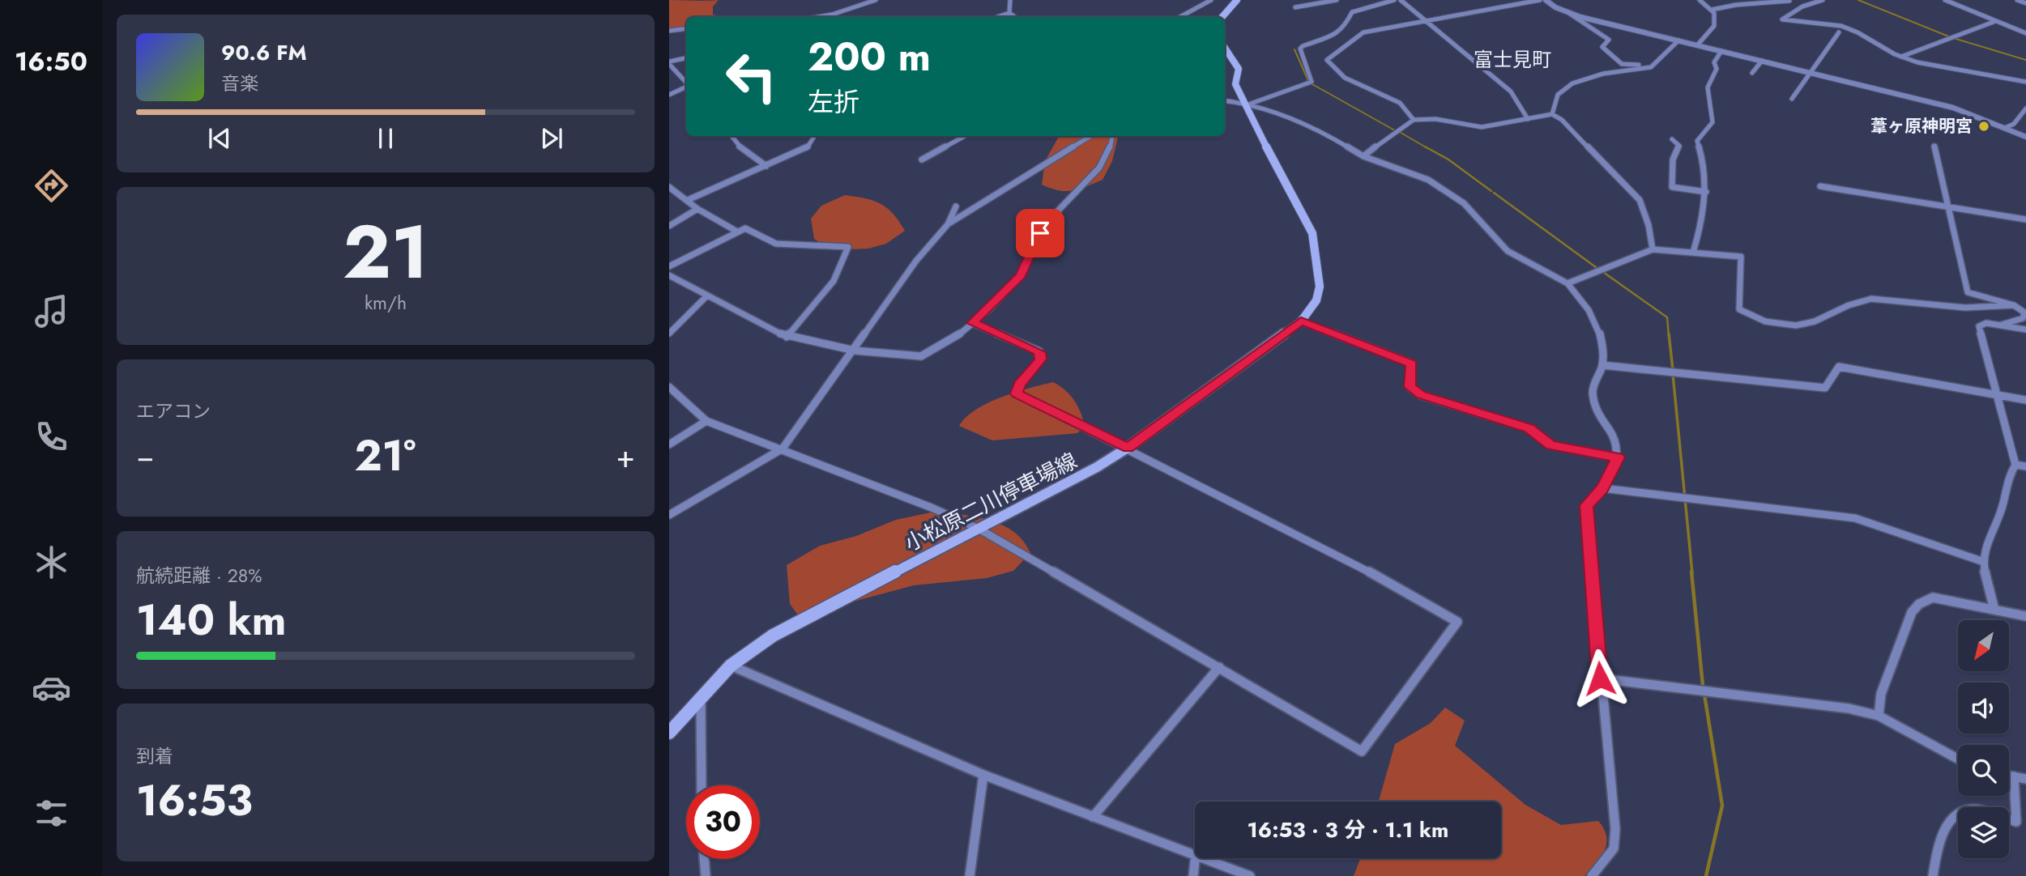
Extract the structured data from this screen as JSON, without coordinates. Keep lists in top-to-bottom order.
{
  "streets": {
    "main road": ["小松原二川停車場線"]
  },
  "districts": ["富士見町"],
  "places": ["葦ヶ原神明宮"],
  "north": "bottom left",
  "page": {
    "tabs": "16:50",
    "turn": ["200 m", "左折"],
    "song": ["90.6 FM", "音楽"],
    "tile": [
      ["21", "km/h"],
      "エアコン",
      ["航続距離 · 28%", "140 km"],
      ["到着", "16:53"]
    ],
    "heat": ["−", "21°", "+"],
    "limit": "30",
    "trip": "16:53 · 3 分 · 1.1 km"
  }
}
